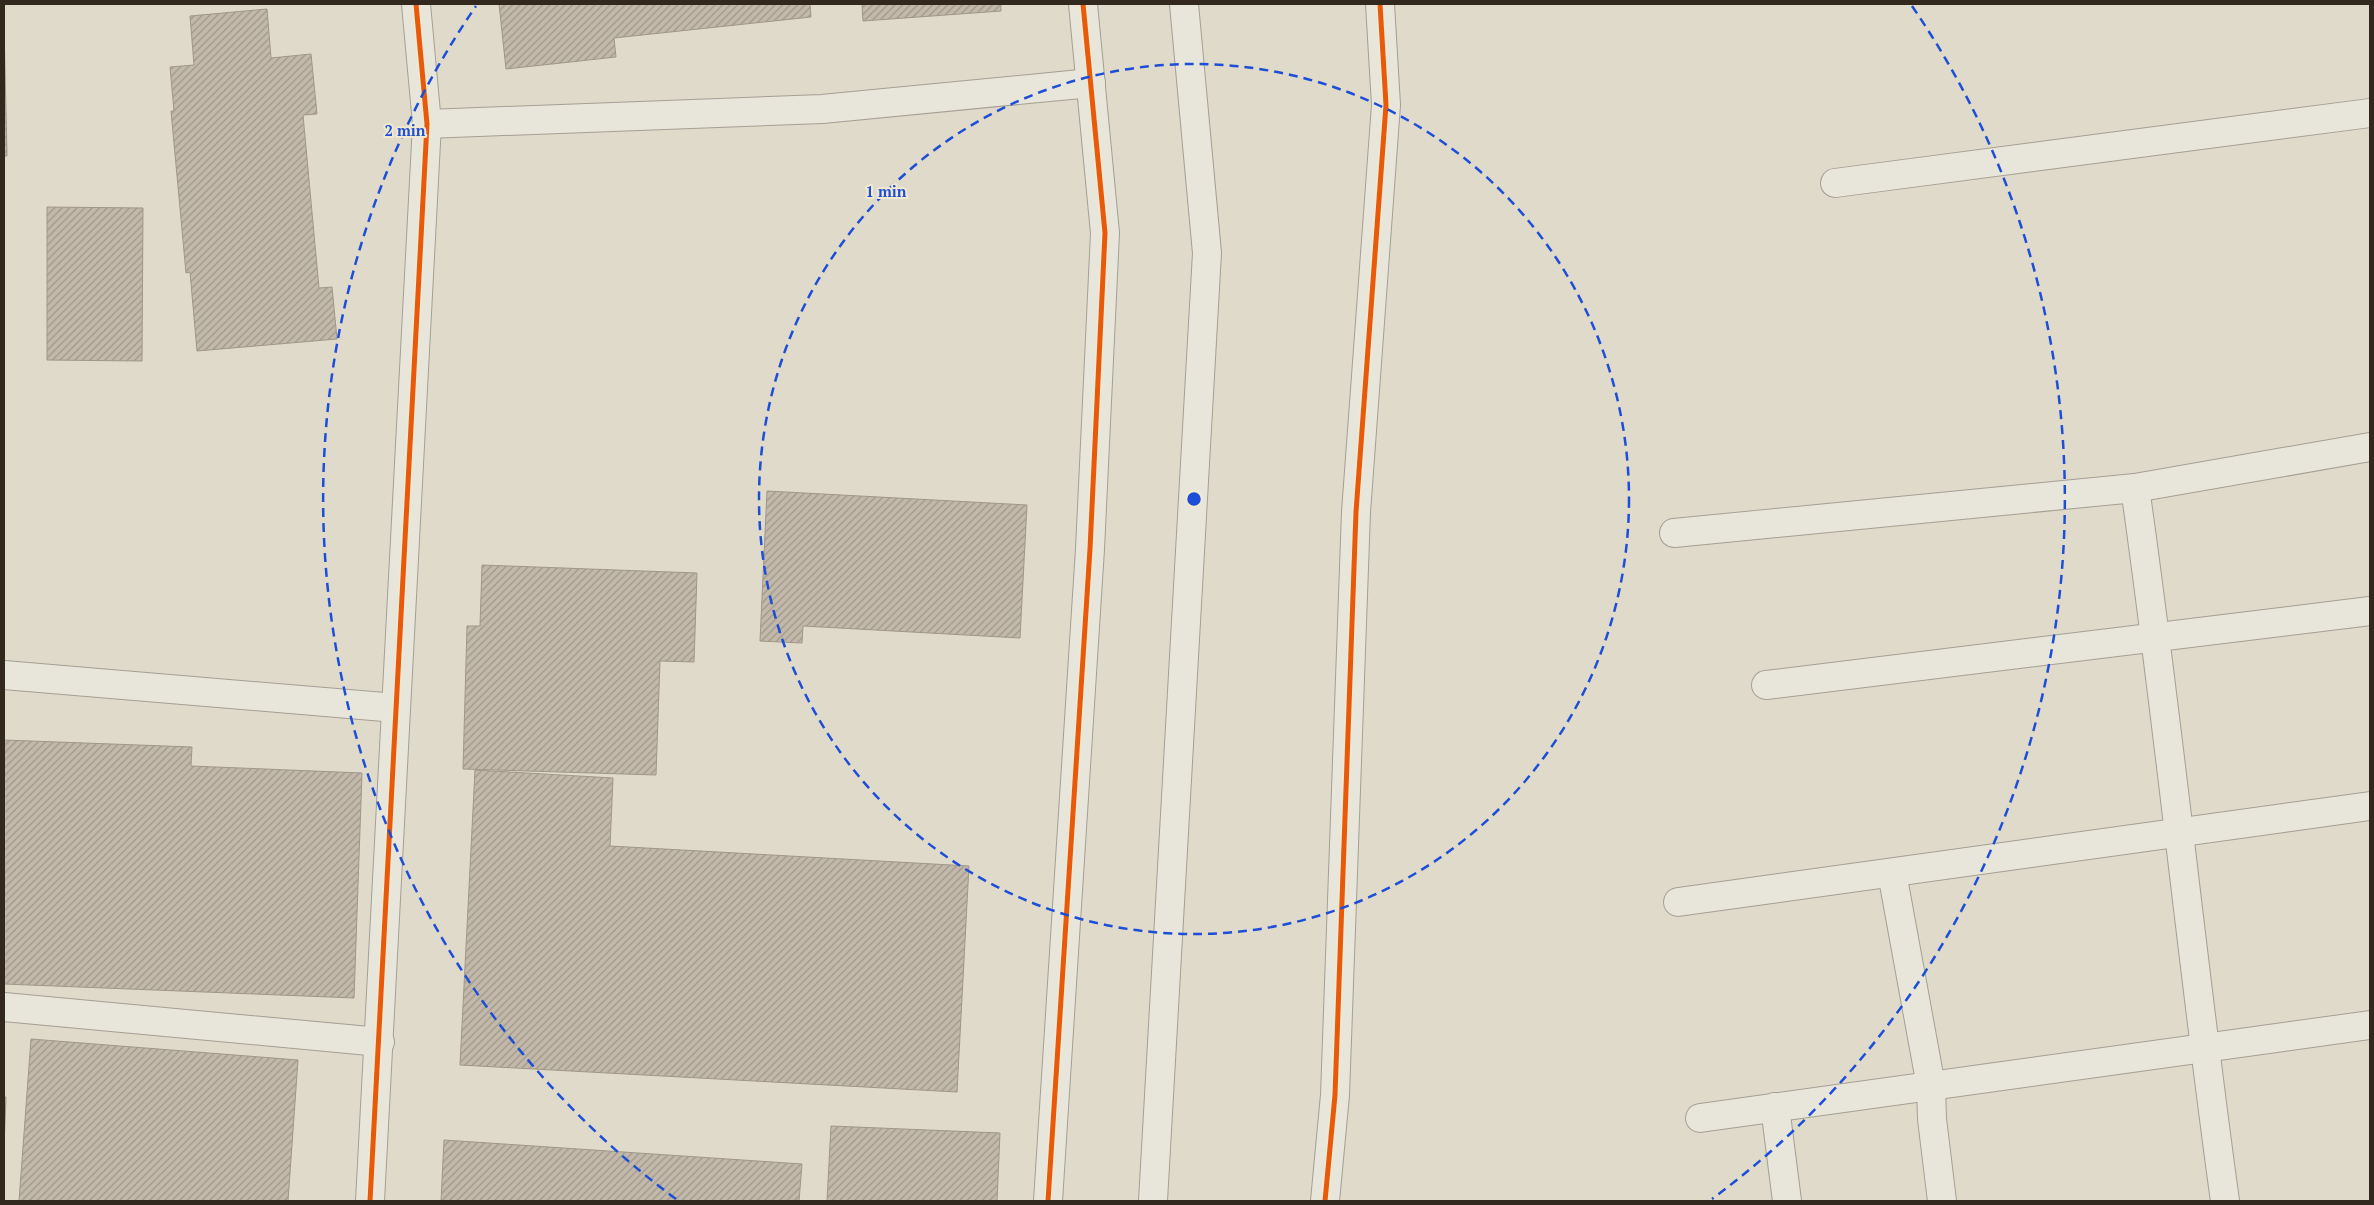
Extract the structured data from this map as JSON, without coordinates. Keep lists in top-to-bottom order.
{
  "rings": ["2 min", "1 min"]
}
